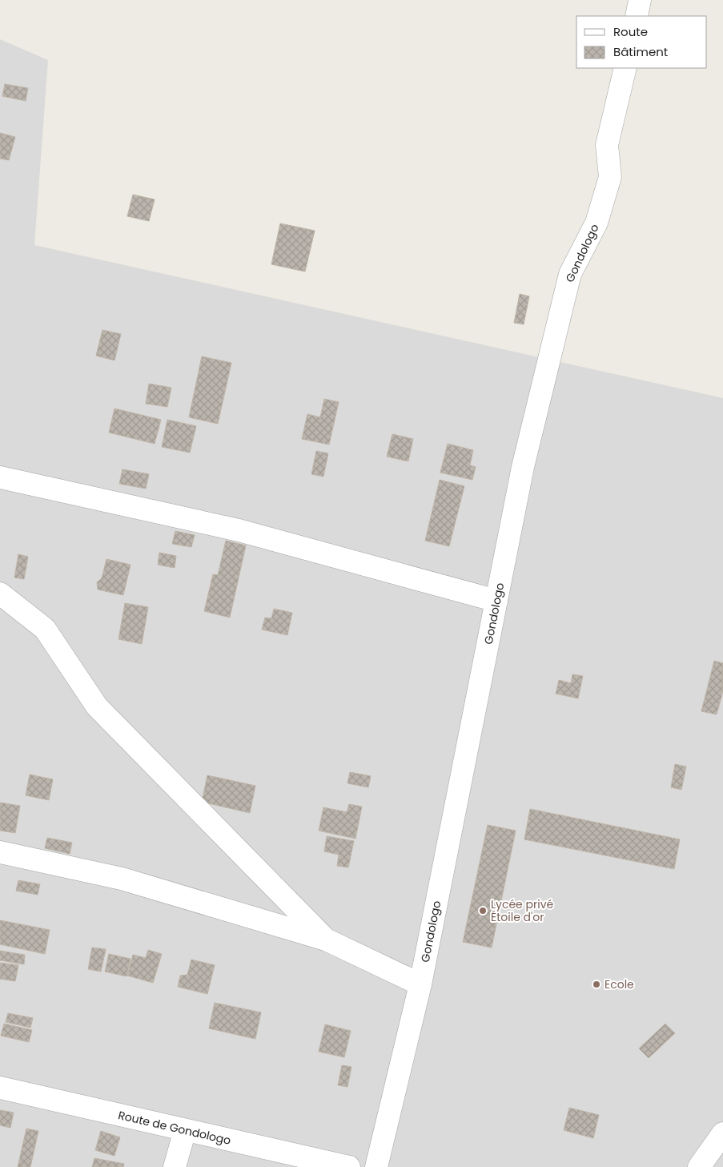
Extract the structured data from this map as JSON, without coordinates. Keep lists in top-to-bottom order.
{
  "streets": {
    "street": ["Gondologo", "Route de Gondologo"]
  },
  "places": ["Lycée privé Étoile d'or", "Ecole"],
  "legend": ["Route", "Bâtiment"]
}
